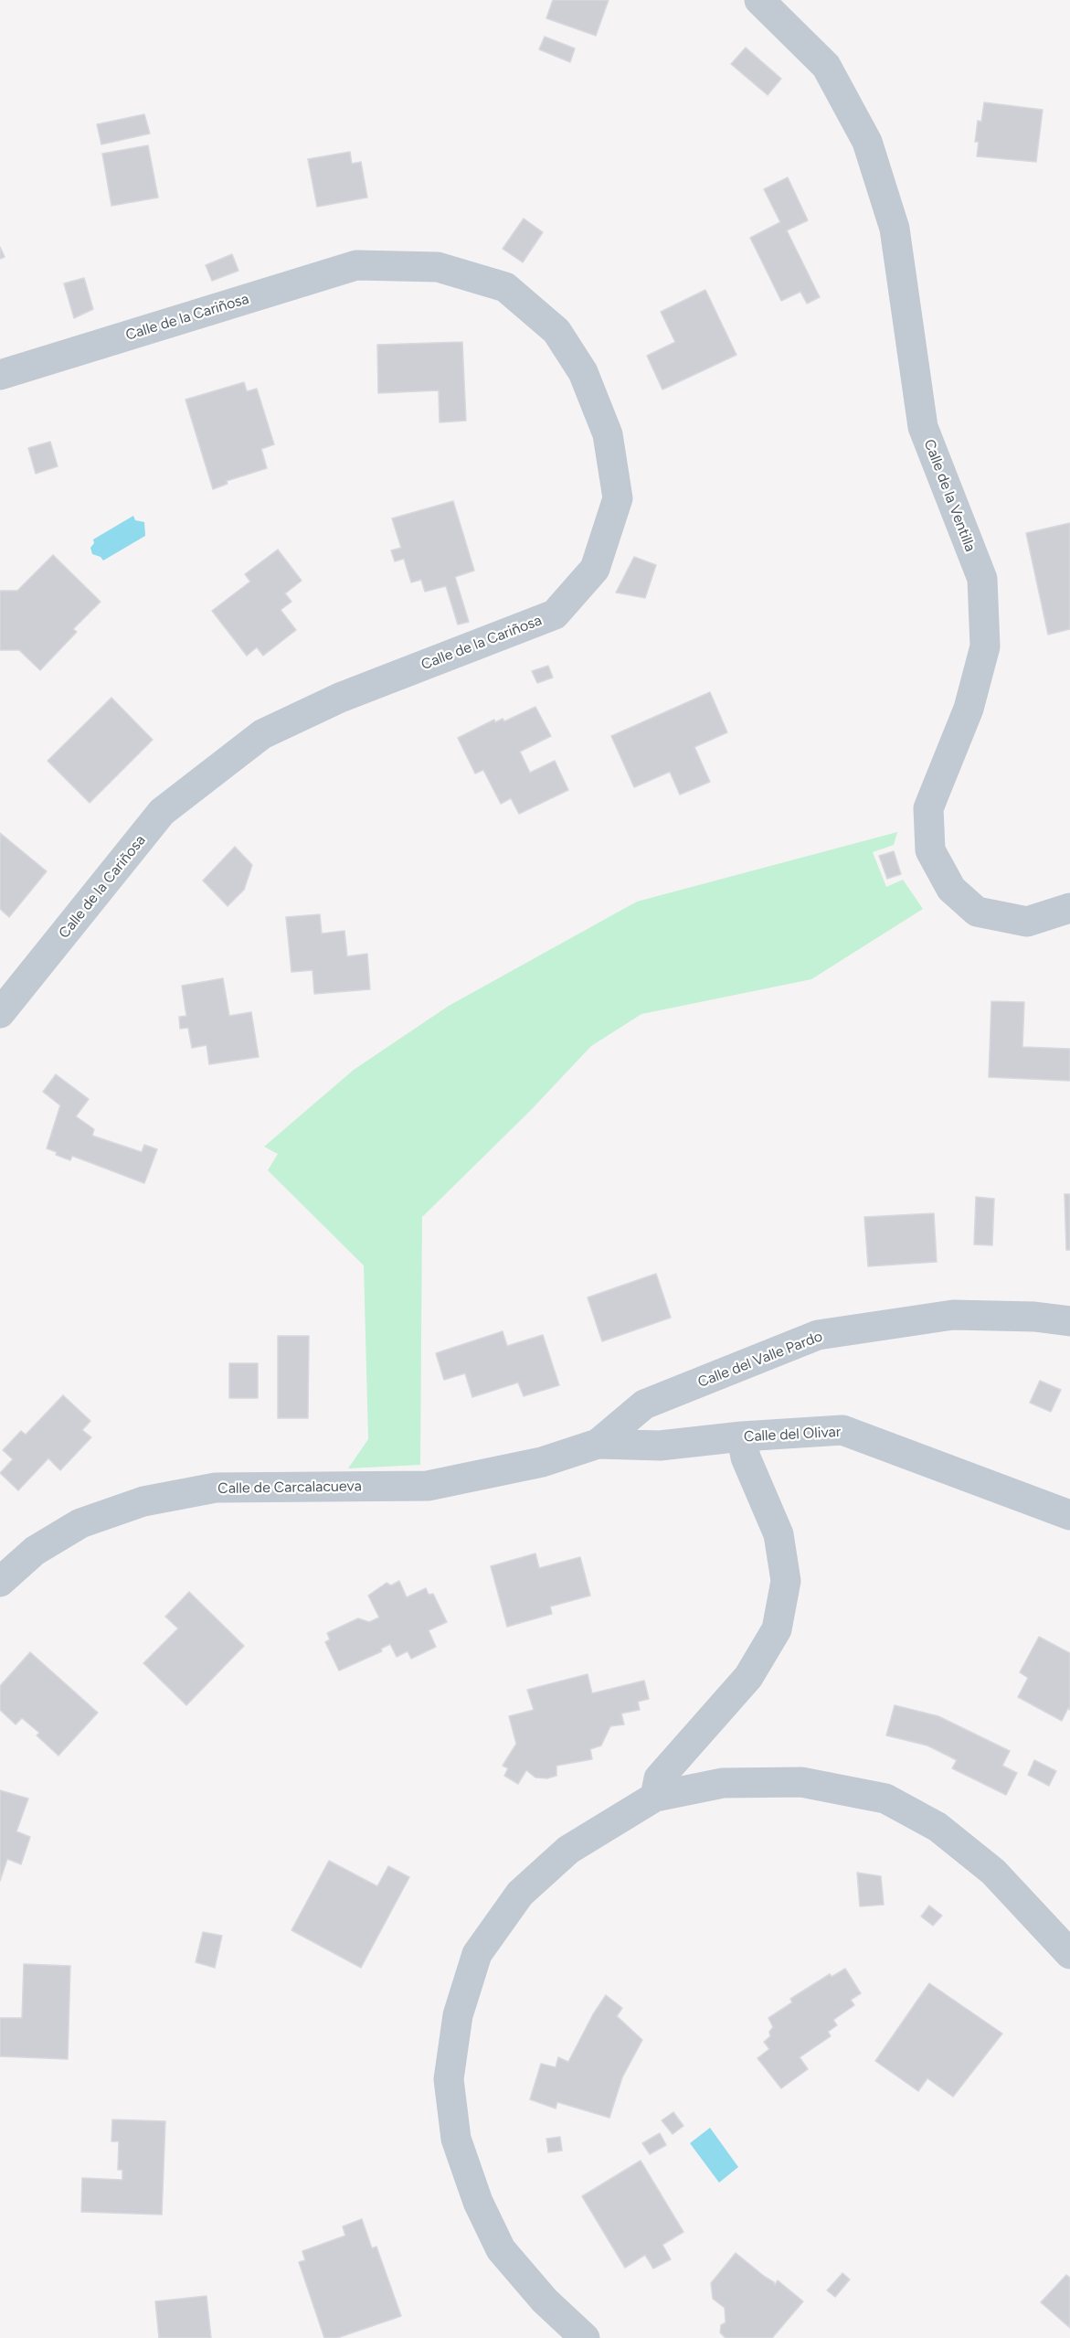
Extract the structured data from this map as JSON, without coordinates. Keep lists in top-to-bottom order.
{
  "streets": {
    "street": [
      "Calle de la Cariñosa",
      "Calle de la Ventilla",
      "Calle del Valle Pardo",
      "Calle del Olivar",
      "Calle de Carcalacueva"
    ]
  },
  "crossings": [
    ["Calle del Valle Pardo", "Calle del Olivar"],
    ["Calle del Valle Pardo", "Calle de Carcalacueva"],
    ["Calle del Olivar", "Calle de Carcalacueva"]
  ]
}
